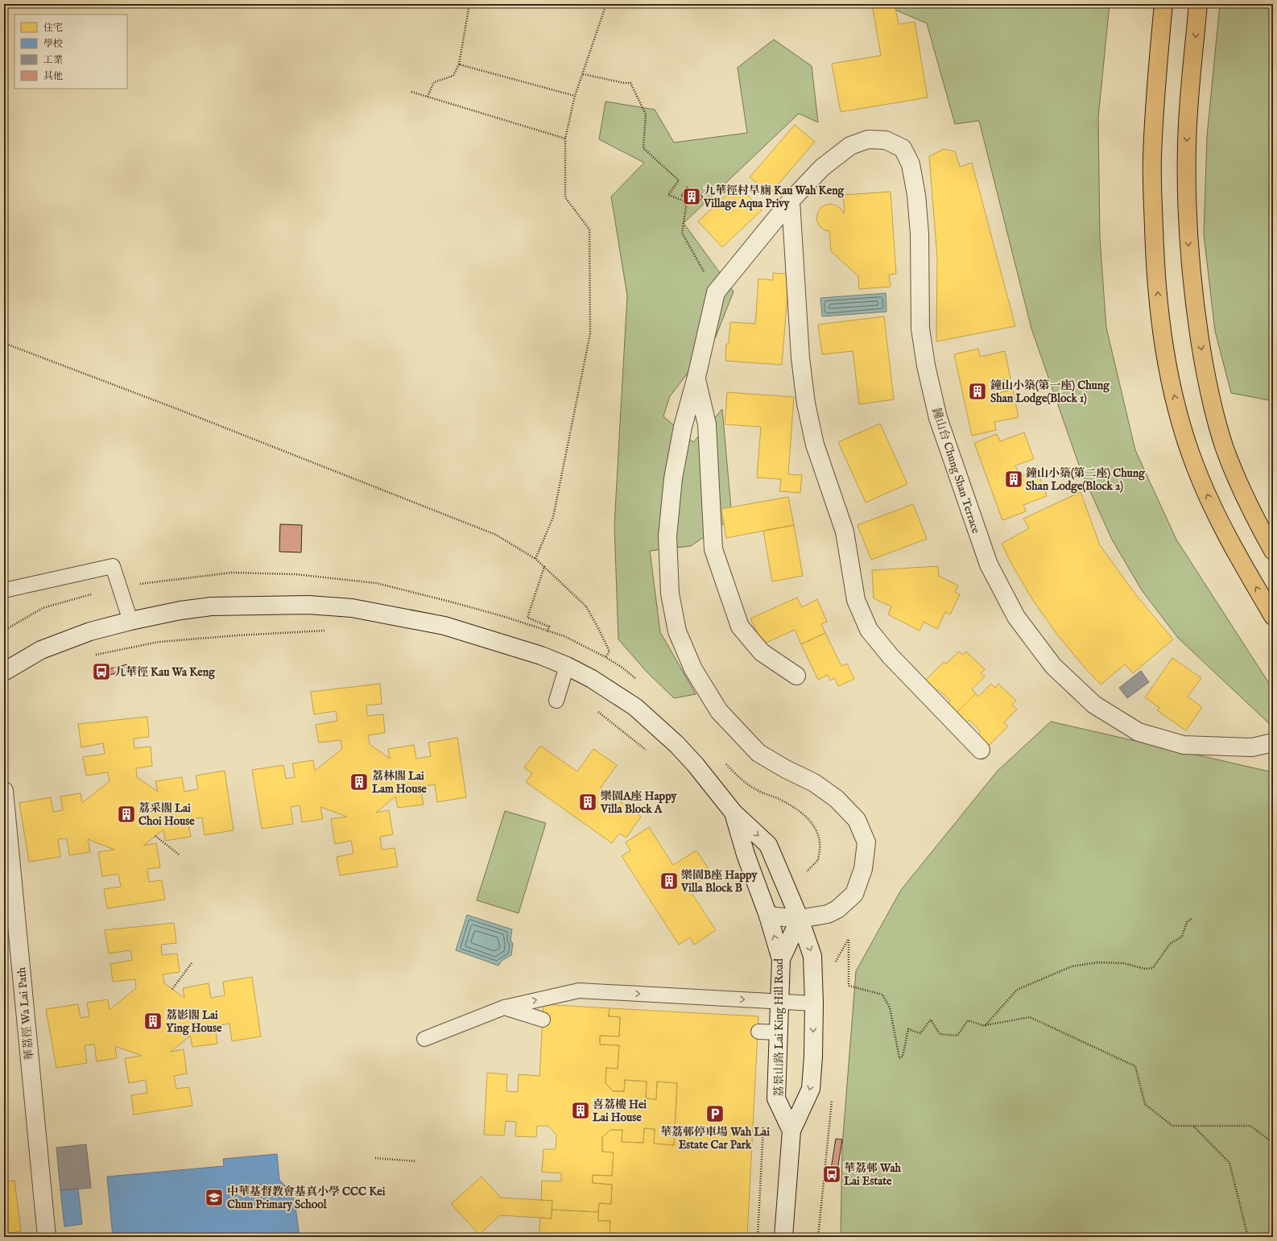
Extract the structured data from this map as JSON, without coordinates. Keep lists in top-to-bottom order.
{
  "streets": {
    "street": ["鐘山台 Chung Shan Terrace", "華荔徑 Wa Lai Path", "荔景山路 Lai King Hill Road"]
  },
  "crossings": [
    ["鐘山台 Chung Shan Terrace", "荔景山路 Lai King Hill Road"]
  ],
  "places": {
    "building": [
      "九華徑村旱廁 Kau Wah Keng Village Aqua Privy",
      "鐘山小築(第一座) Chung Shan Lodge(Block 1)",
      "鐘山小築(第二座) Chung Shan Lodge(Block 2)",
      "荔林閣 Lai Lam House",
      "樂園A座 Happy Villa Block A",
      "荔采閣 Lai Choi House",
      "樂園B座 Happy Villa Block B",
      "荔影閣 Lai Ying House",
      "喜荔樓 Hei Lai House"
    ],
    "bus stop": ["九華徑 Kau Wa Keng", "華荔邨 Wah Lai Estate"],
    "parking": ["華荔邨停車場 Wah Lai Estate Car Park"],
    "school or university": ["中華基督教會基真小學 CCC Kei Chun Primary School"]
  },
  "legend": [
    "住宅",
    "學校",
    "工業",
    "其他"
  ]
}
